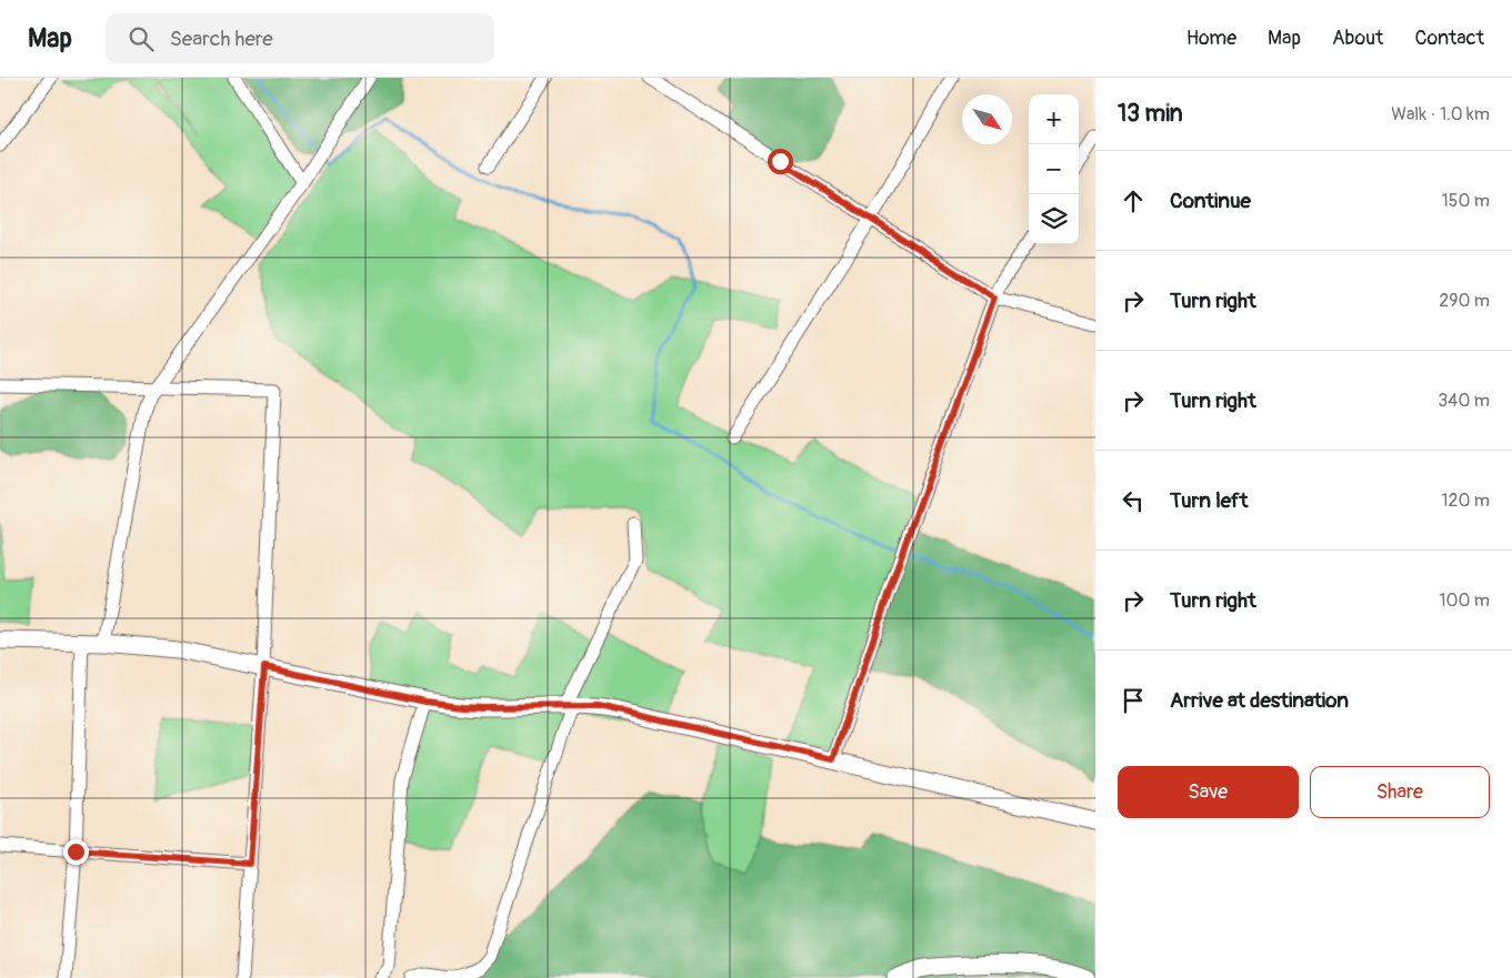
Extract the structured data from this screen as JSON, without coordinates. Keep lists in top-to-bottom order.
{
  "north": "bottom right",
  "page": {
    "header": "Map",
    "search": "Search here",
    "nav": [
      "Home",
      "Map",
      "About",
      "Contact"
    ],
    "heading": ["13 min", "Walk · 1.0 km"],
    "map_buttons": ["+", "−"],
    "list": [
      ["Continue", "150 m"],
      ["Turn right", "290 m"],
      ["Turn right", "340 m"],
      ["Turn left", "120 m"],
      ["Turn right", "100 m"],
      "Arrive at destination"
    ],
    "buttons": ["Save", "Share"]
  }
}
